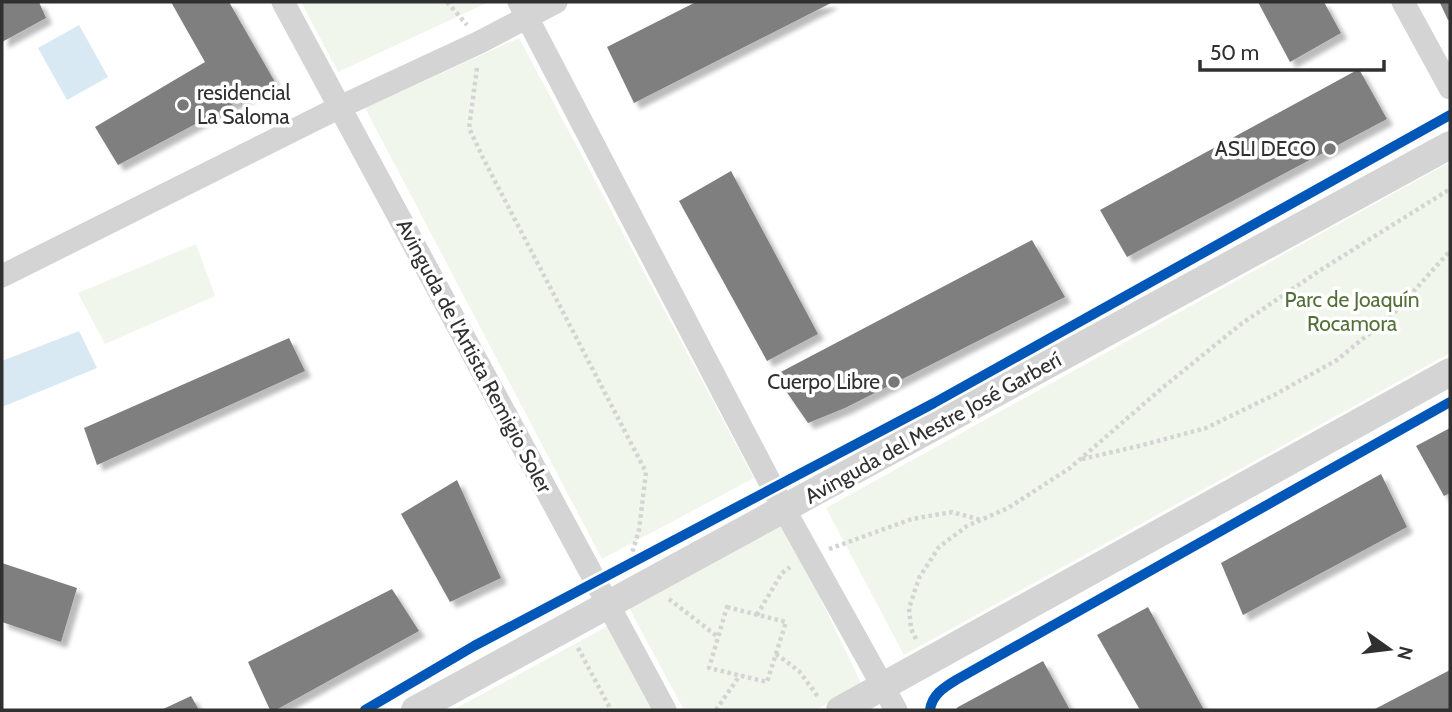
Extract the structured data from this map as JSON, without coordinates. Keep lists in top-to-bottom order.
{
  "streets": {
    "street": ["Avinguda de l'Artista Remigio Soler", "Avinguda del Mestre José Garberí"]
  },
  "crossings": [
    ["Avinguda de l'Artista Remigio Soler", "Avinguda del Mestre José Garberí"]
  ],
  "parks": ["Parc de Joaquín Rocamora"],
  "places": ["residencial La Saloma", "ASLI DECO", "Cuerpo Libre"],
  "scale_bar": "50 m",
  "north": "right"
}
